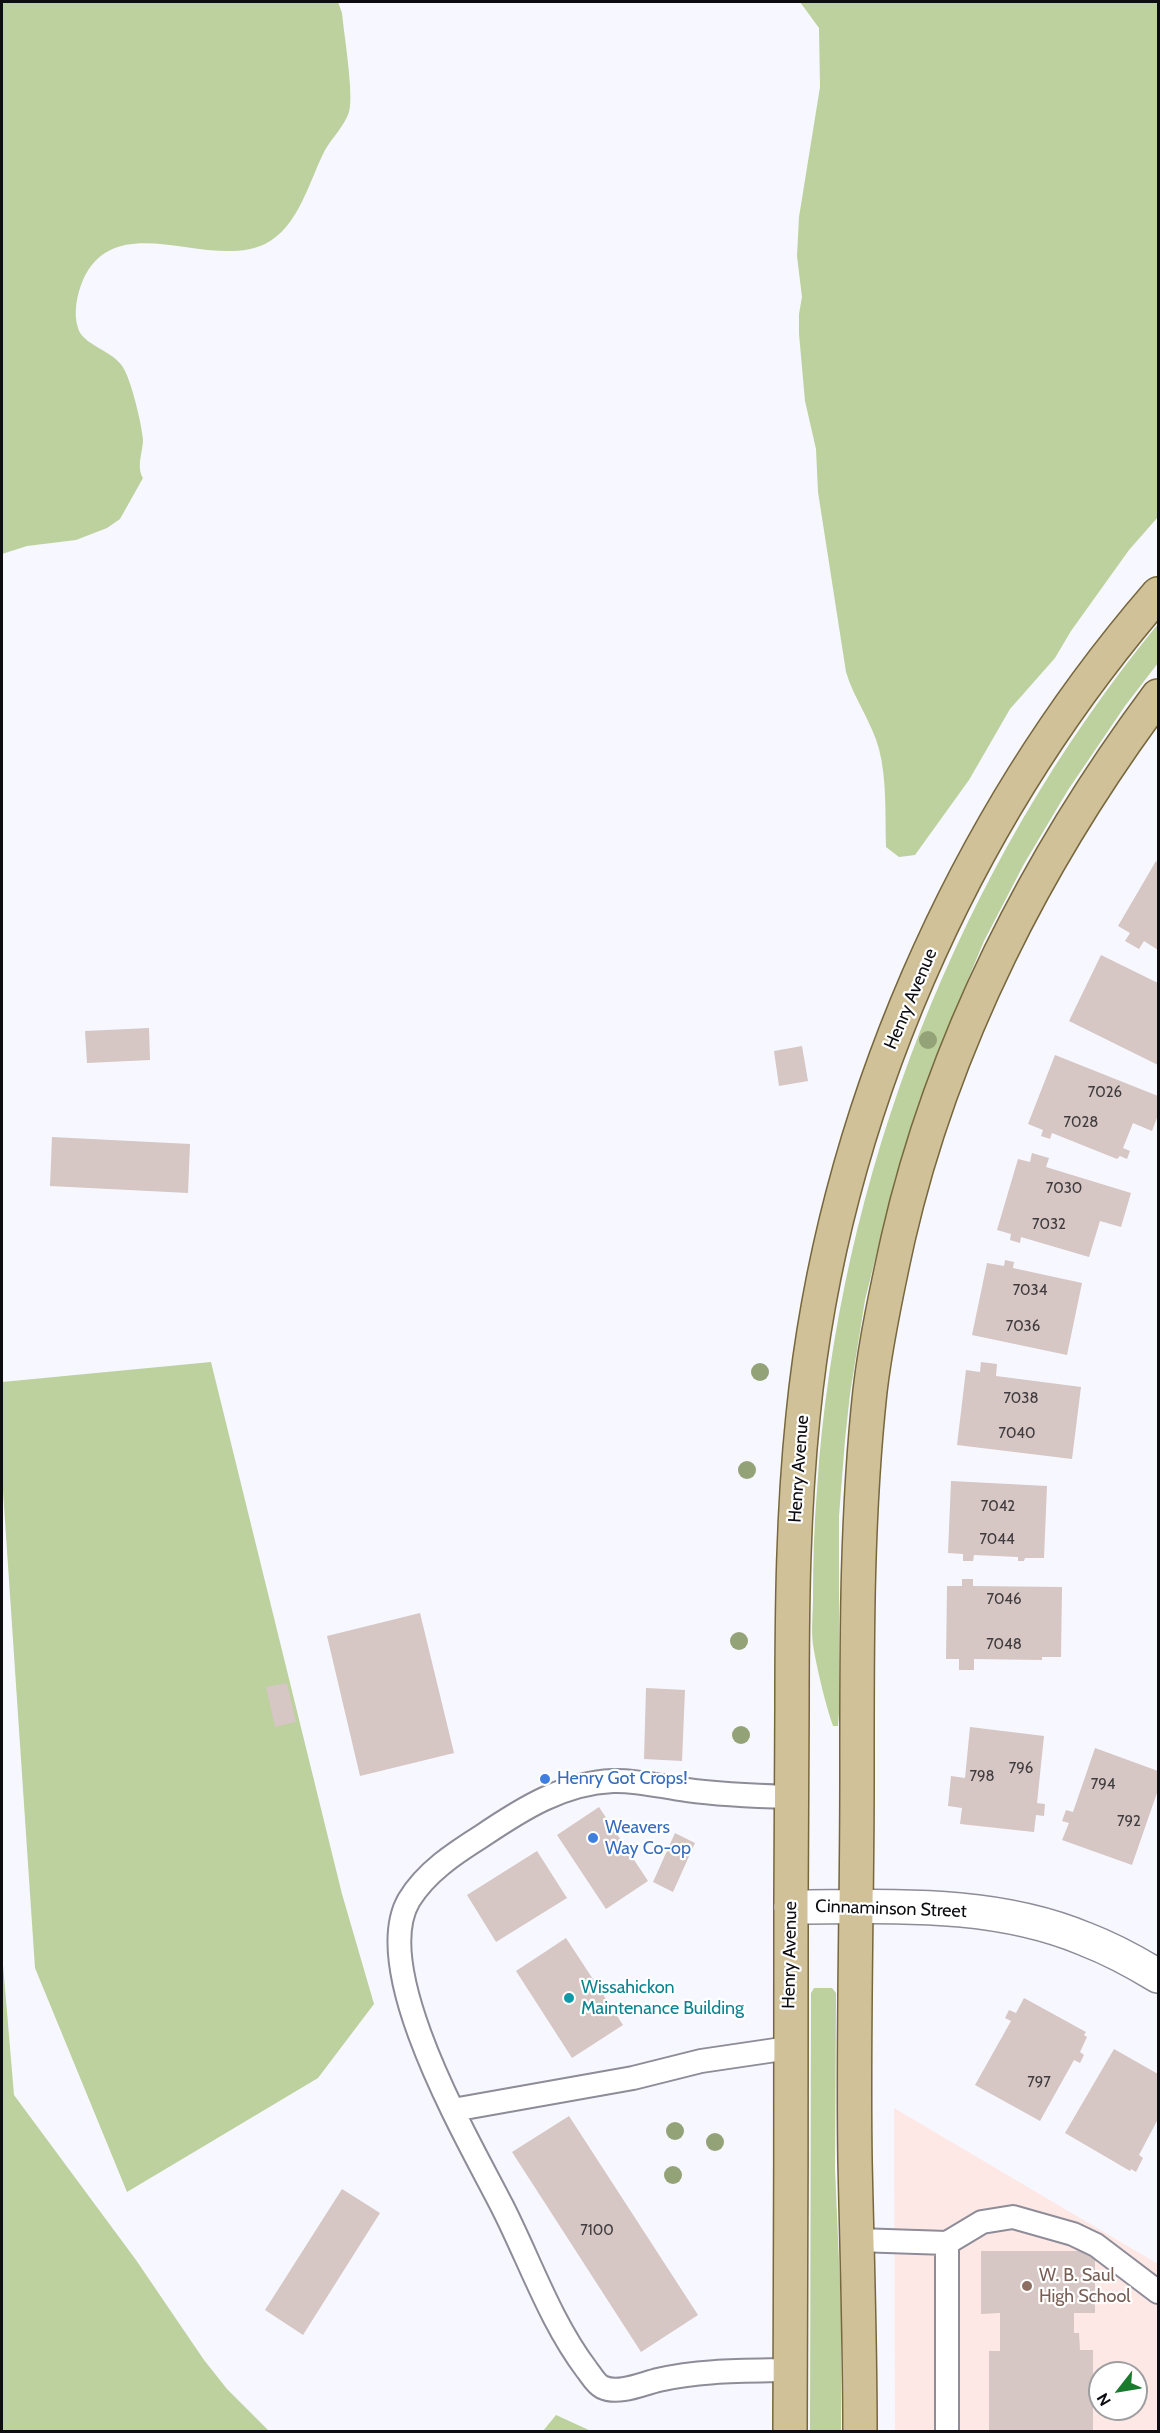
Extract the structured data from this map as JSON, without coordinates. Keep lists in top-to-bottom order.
{
  "streets": {
    "main road": ["Henry Avenue"],
    "street": ["Cinnaminson Street"]
  },
  "crossings": [
    ["Henry Avenue", "Cinnaminson Street"]
  ],
  "places": [
    "Henry Got Crops!",
    "Weavers Way Co-op",
    "Wissahickon Maintenance Building",
    "W. B. Saul High School"
  ],
  "house_numbers": [
    "7026",
    "7028",
    "7030",
    "7032",
    "7034",
    "7036",
    "7038",
    "7040",
    "7042",
    "7044",
    "7046",
    "7048",
    "796",
    "798",
    "794",
    "792",
    "797",
    "7100"
  ],
  "north": "bottom left"
}
